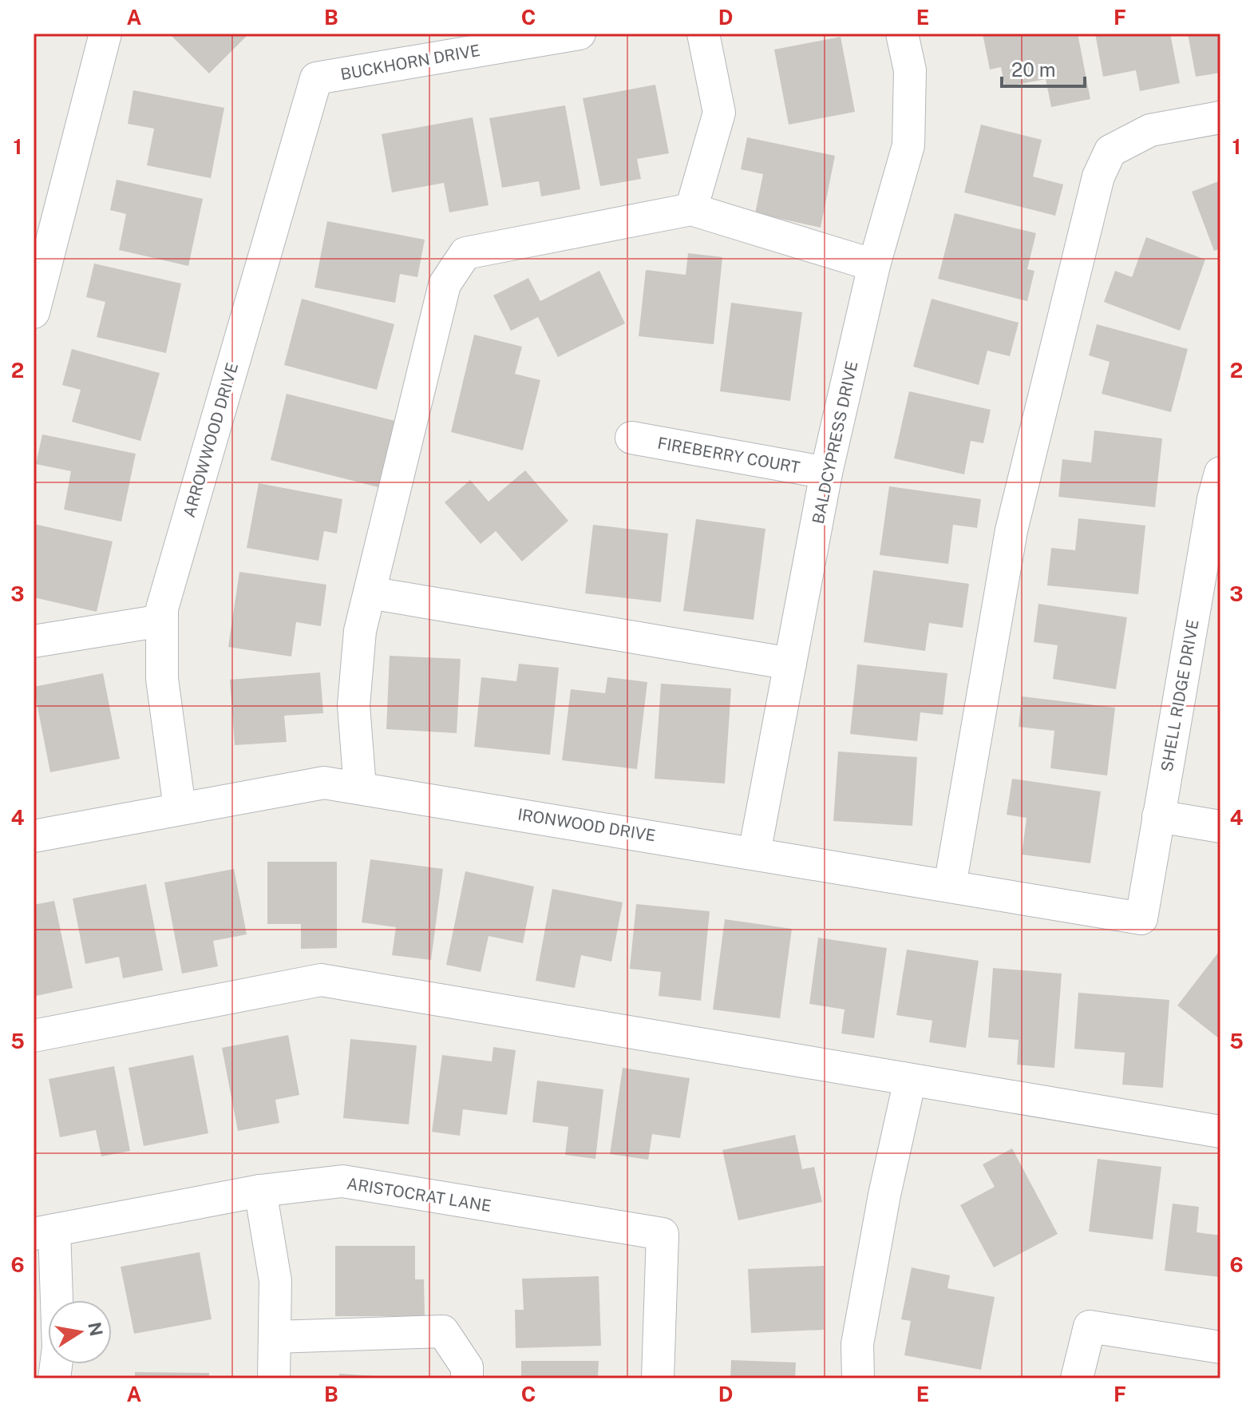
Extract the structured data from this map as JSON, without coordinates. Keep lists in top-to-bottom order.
{
  "streets": {
    "street": [
      "BUCKHORN DRIVE",
      "ARROWWOOD DRIVE",
      "BALDCYPRESS DRIVE",
      "FIREBERRY COURT",
      "SHELL RIDGE DRIVE",
      "IRONWOOD DRIVE",
      "ARISTOCRAT LANE"
    ]
  },
  "crossings": [
    ["BUCKHORN DRIVE", "ARROWWOOD DRIVE"],
    ["ARROWWOOD DRIVE", "IRONWOOD DRIVE"],
    ["BALDCYPRESS DRIVE", "FIREBERRY COURT"],
    ["BALDCYPRESS DRIVE", "IRONWOOD DRIVE"],
    ["SHELL RIDGE DRIVE", "IRONWOOD DRIVE"]
  ],
  "scale_bar": "20 m",
  "north": "right",
  "grid": {
    "columns": [
      "A",
      "B",
      "C",
      "D",
      "E",
      "F"
    ],
    "rows": [
      "1",
      "2",
      "3",
      "4",
      "5",
      "6"
    ]
  }
}
